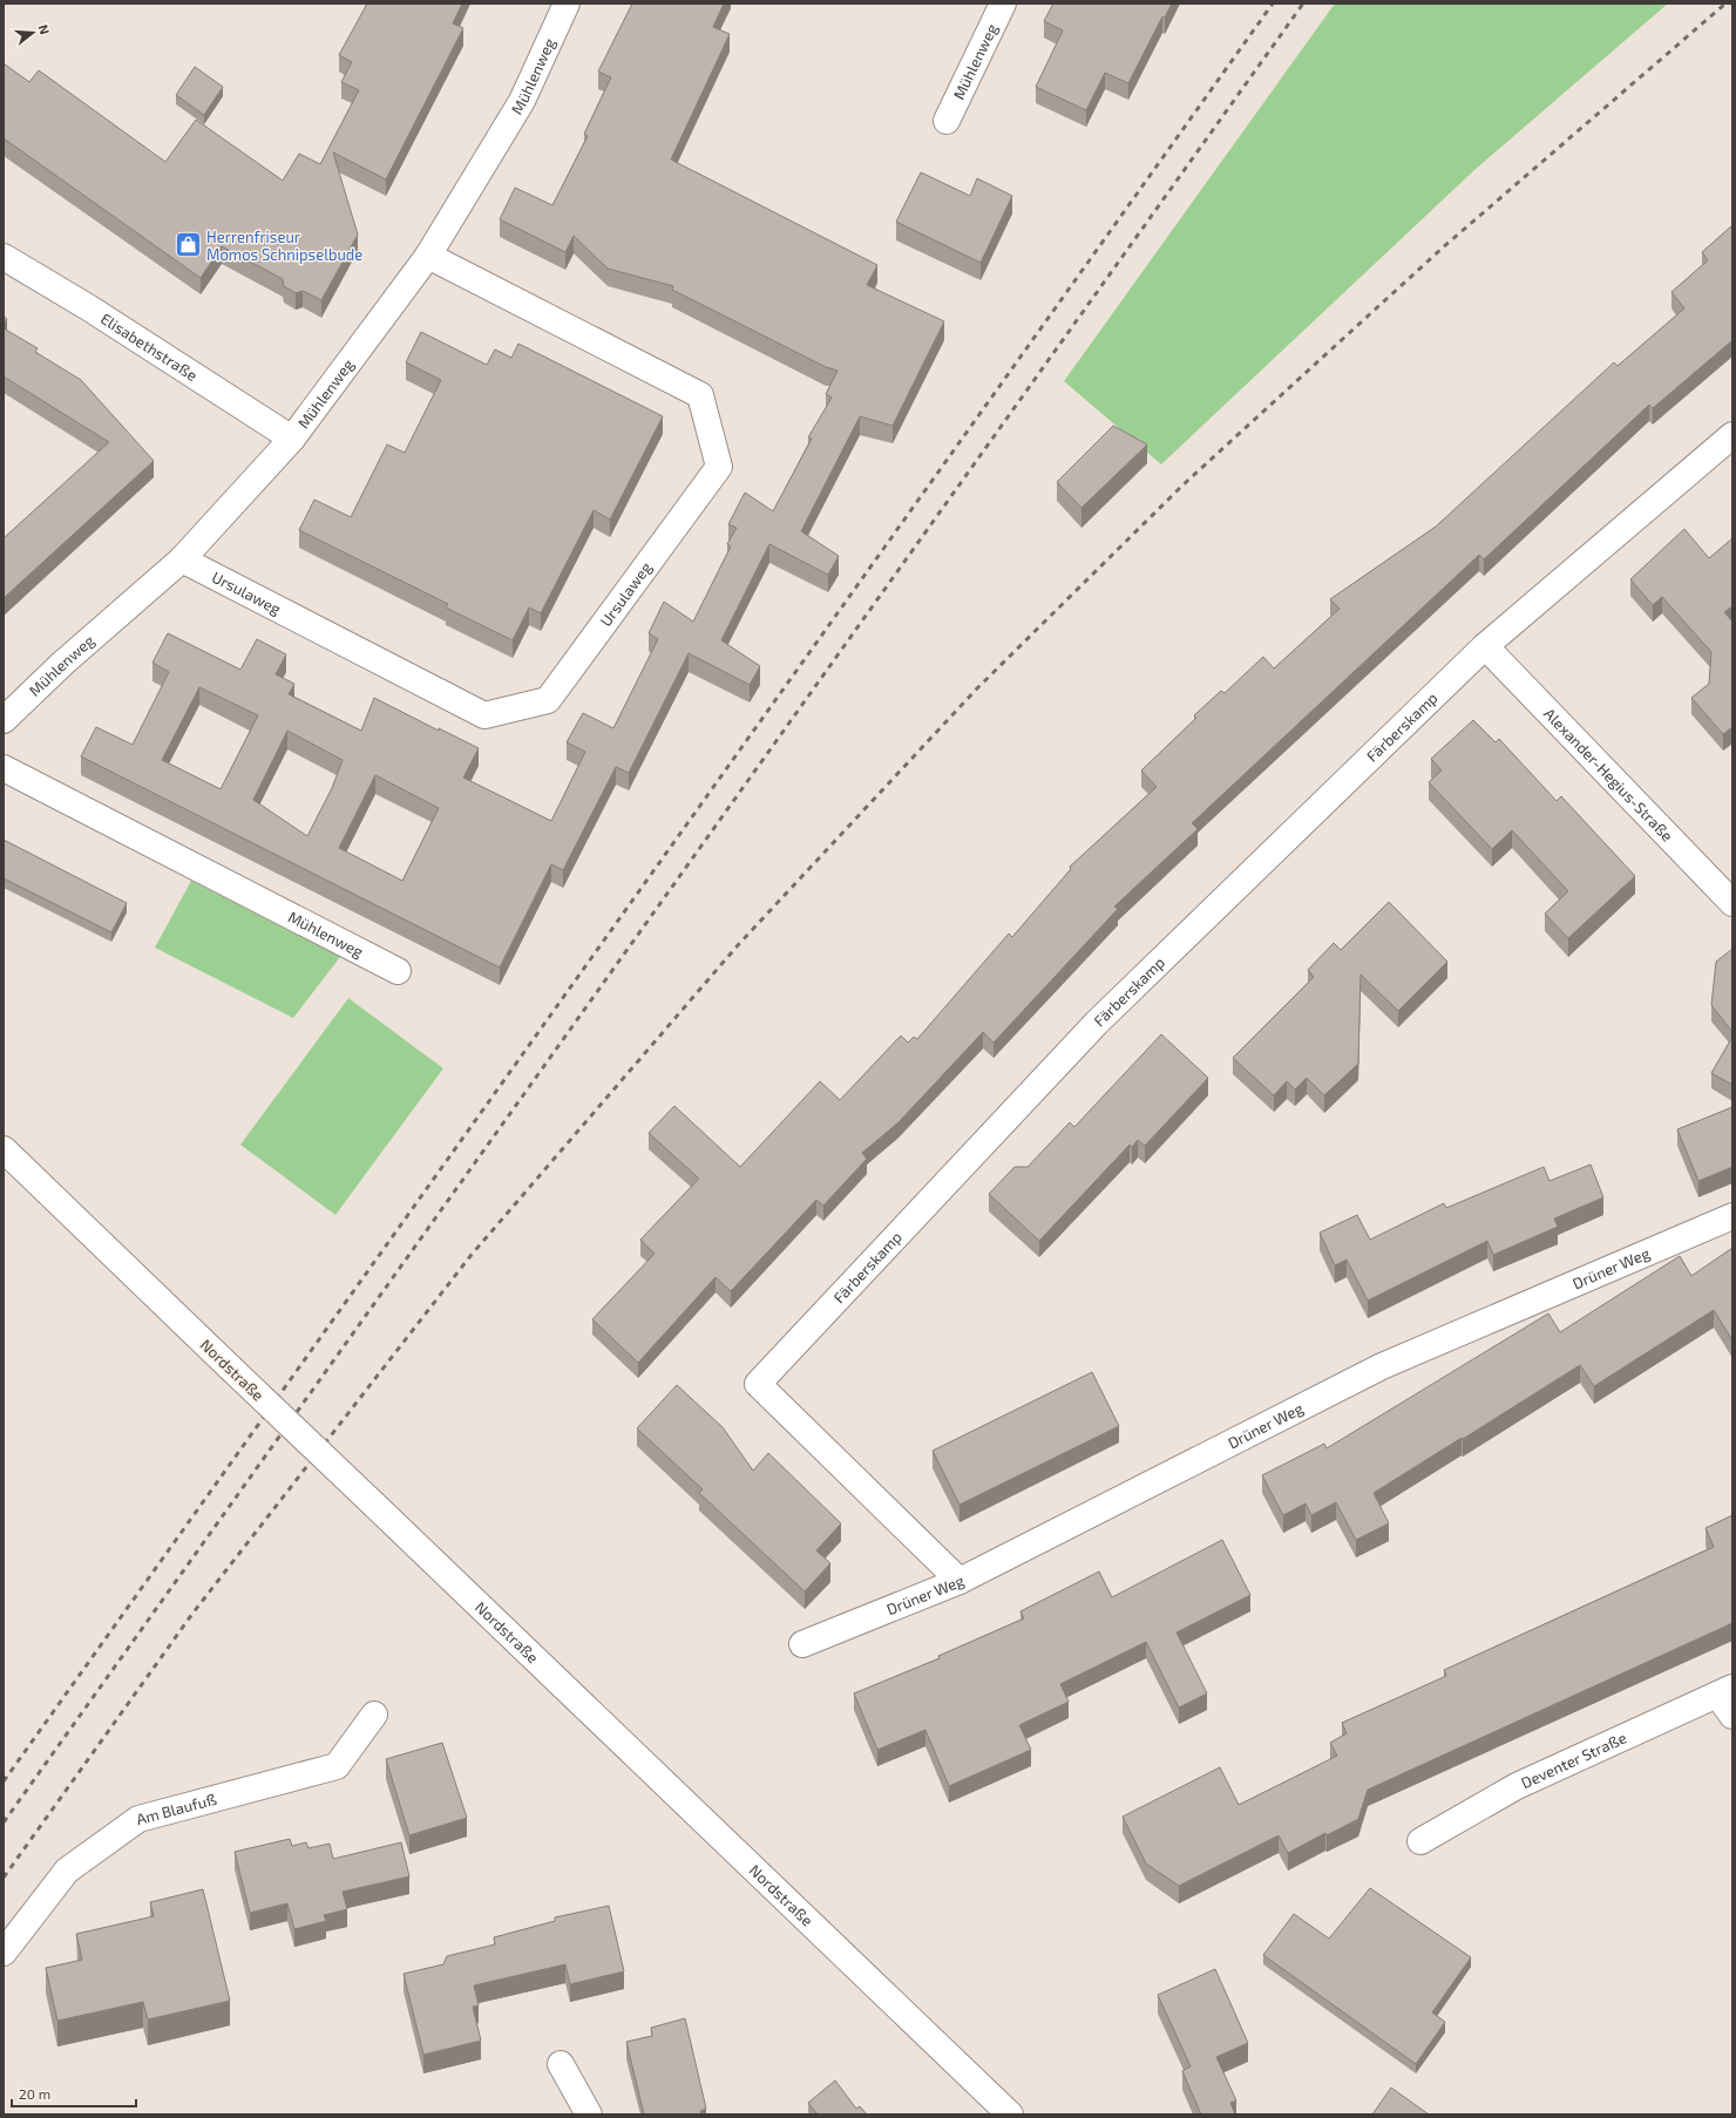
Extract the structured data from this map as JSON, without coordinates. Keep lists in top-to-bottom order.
{
  "streets": {
    "street": [
      "Mühlenweg",
      "Elisabethstraße",
      "Ursulaweg",
      "Färberskamp",
      "Alexander-Hegius-Straße",
      "Drüner Weg",
      "Nordstraße",
      "Deventer Straße",
      "Am Blaufuß"
    ]
  },
  "crossings": [
    ["Mühlenweg", "Elisabethstraße"],
    ["Mühlenweg", "Ursulaweg"],
    ["Färberskamp", "Alexander-Hegius-Straße"],
    ["Färberskamp", "Drüner Weg"]
  ],
  "places": {
    "shop": ["Herrenfriseur Momos Schnipselbude"]
  },
  "scale_bar": "20 m",
  "north": "right"
}
